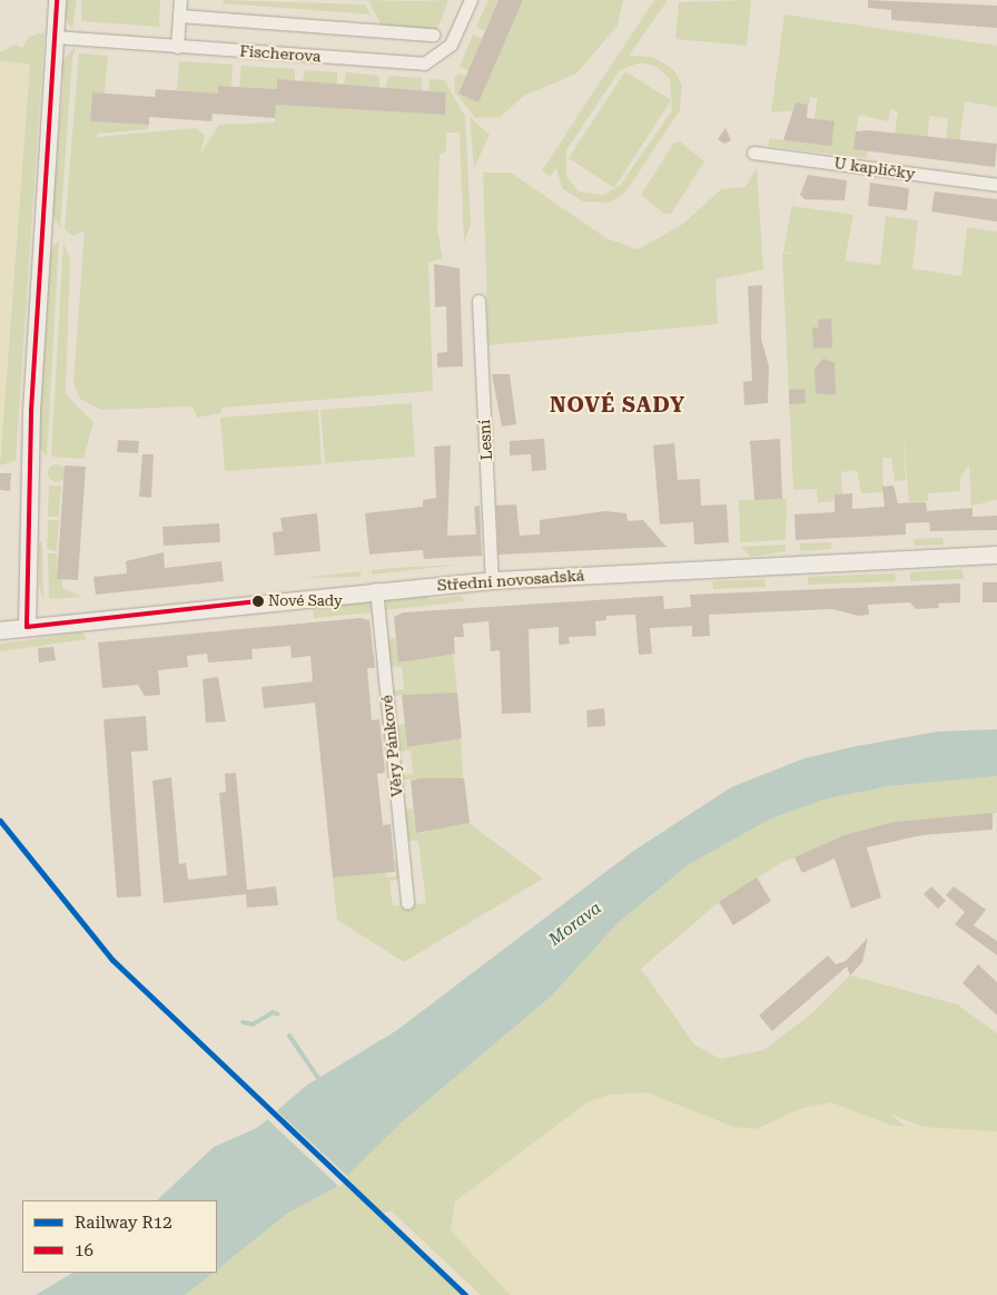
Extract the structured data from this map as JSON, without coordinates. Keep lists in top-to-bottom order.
{
  "streets": {
    "main road": ["Střední novosadská"],
    "street": [
      "Fischerova",
      "U kapličky",
      "Lesní",
      "Věry Pánkové"
    ]
  },
  "crossings": [
    ["Lesní", "Střední novosadská"],
    ["Střední novosadská", "Věry Pánkové"]
  ],
  "districts": ["NOVÉ SADY"],
  "water": ["Morava"],
  "places": ["Nové Sady"],
  "lines": ["transit line 16", "rail line R12"],
  "legend": ["Railway R12", "16"]
}
